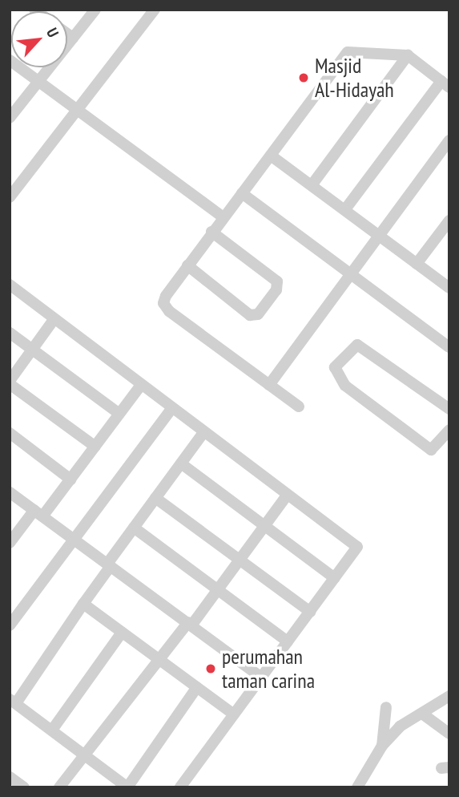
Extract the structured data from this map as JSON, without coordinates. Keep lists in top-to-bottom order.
{
  "places": ["Masjid Al-Hidayah", "perumahan taman carina"],
  "north": "top right"
}
